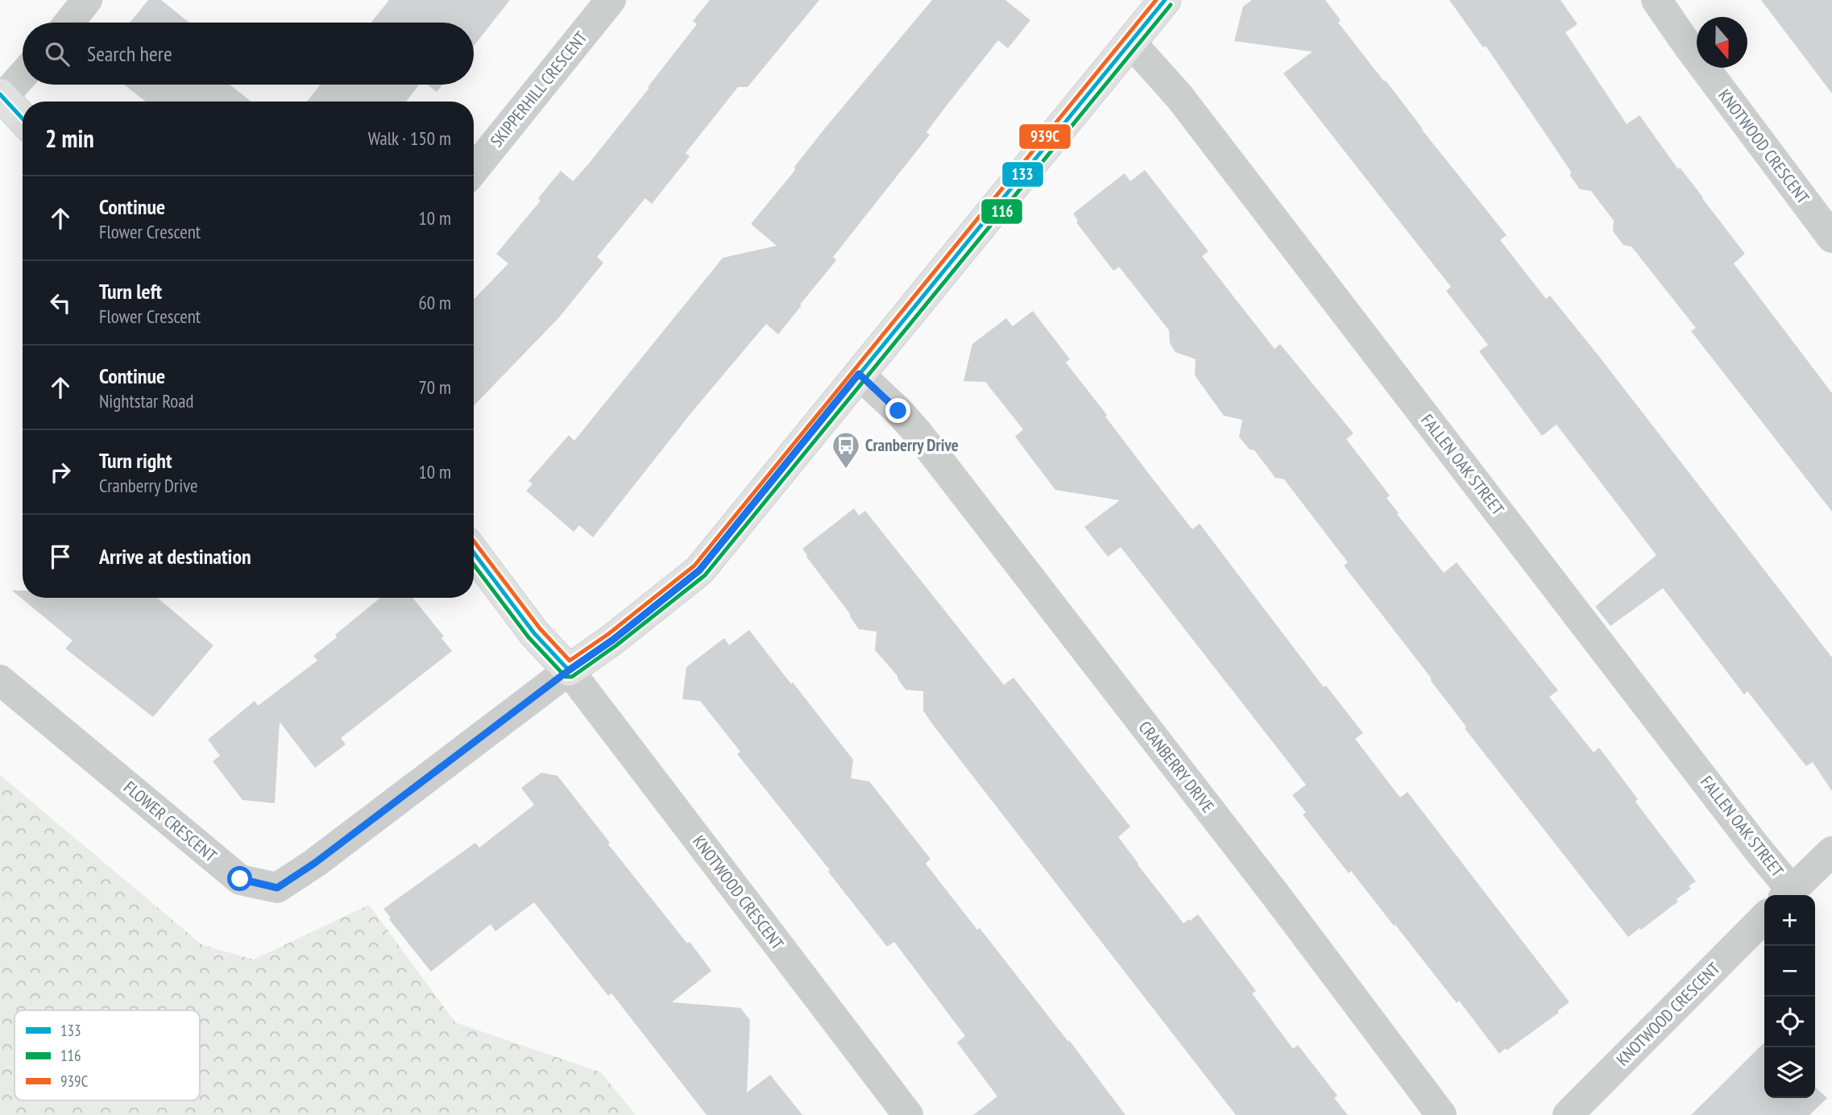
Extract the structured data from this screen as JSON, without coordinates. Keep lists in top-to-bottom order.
{
  "streets": {
    "street": [
      "SKIPPERHILL CRESCENT",
      "KNOTWOOD CRESCENT",
      "FALLEN OAK STREET",
      "CRANBERRY DRIVE",
      "FLOWER CRESCENT"
    ]
  },
  "crossings": [
    ["KNOTWOOD CRESCENT", "FLOWER CRESCENT"]
  ],
  "places": {
    "bus stop": ["Cranberry Drive"]
  },
  "lines": ["transit line 133", "transit line 939C", "transit line 116"],
  "legend": ["133", "116", "939C"],
  "north": "bottom",
  "page": {
    "search": "Search here",
    "heading": ["2 min", "Walk · 150 m"],
    "list": [
      ["Continue", "Flower Crescent", "10 m"],
      ["Turn left", "Flower Crescent", "60 m"],
      ["Continue", "Nightstar Road", "70 m"],
      ["Turn right", "Cranberry Drive", "10 m"],
      "Arrive at destination"
    ],
    "map_buttons": ["+", "−"]
  }
}
